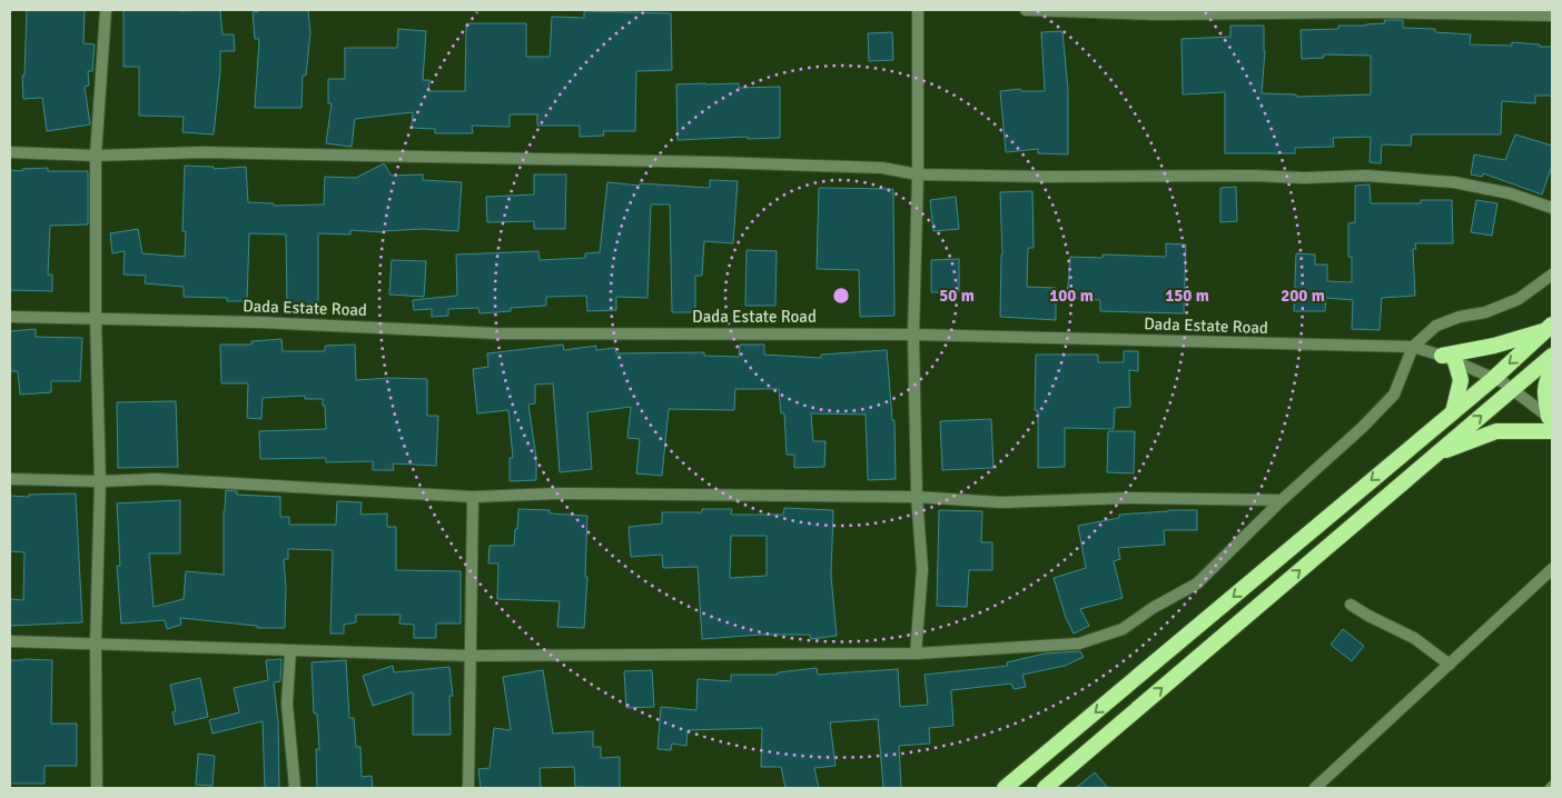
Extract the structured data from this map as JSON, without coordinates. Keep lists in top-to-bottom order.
{
  "streets": {
    "street": ["Dada Estate Road"]
  },
  "rings": [
    "50 m",
    "100 m",
    "150 m",
    "200 m"
  ]
}
